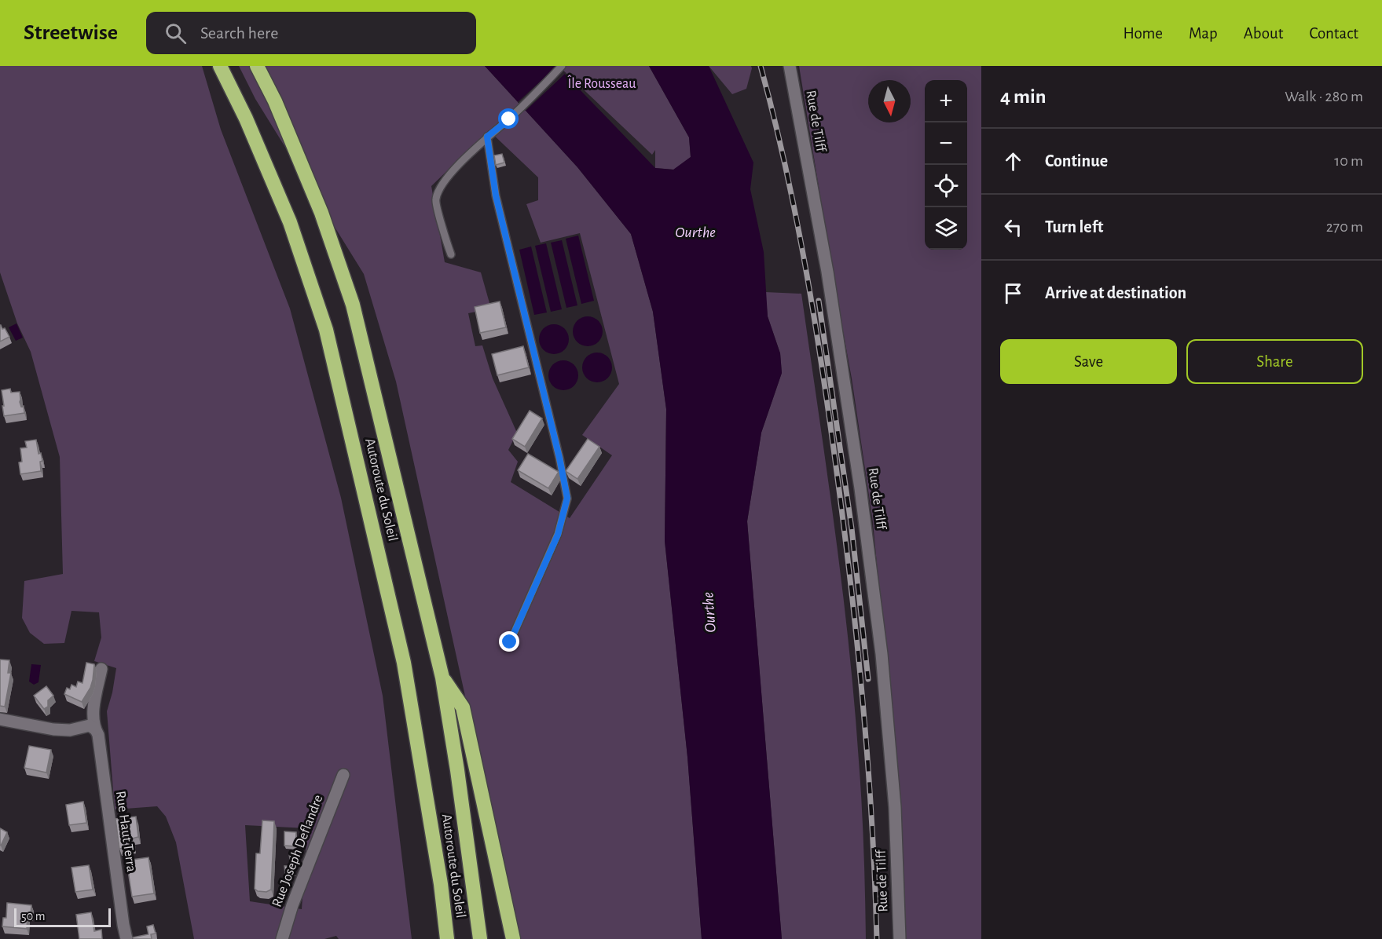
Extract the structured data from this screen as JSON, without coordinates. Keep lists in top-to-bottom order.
{
  "streets": {
    "highway": ["Autoroute du Soleil"],
    "main road": ["Rue de Tilff", "Rue Haut Terra", "Rue Joseph Deflandre"]
  },
  "water": ["Ourthe"],
  "parks": ["Île Rousseau"],
  "scale_bar": "50 m",
  "north": "bottom",
  "page": {
    "header": "Streetwise",
    "search": "Search here",
    "nav": [
      "Home",
      "Map",
      "About",
      "Contact"
    ],
    "heading": ["4 min", "Walk · 280 m"],
    "map_buttons": ["+", "−"],
    "list": [
      ["Continue", "10 m"],
      ["Turn left", "270 m"],
      "Arrive at destination"
    ],
    "buttons": ["Save", "Share"],
    "scale": "50 m"
  }
}
